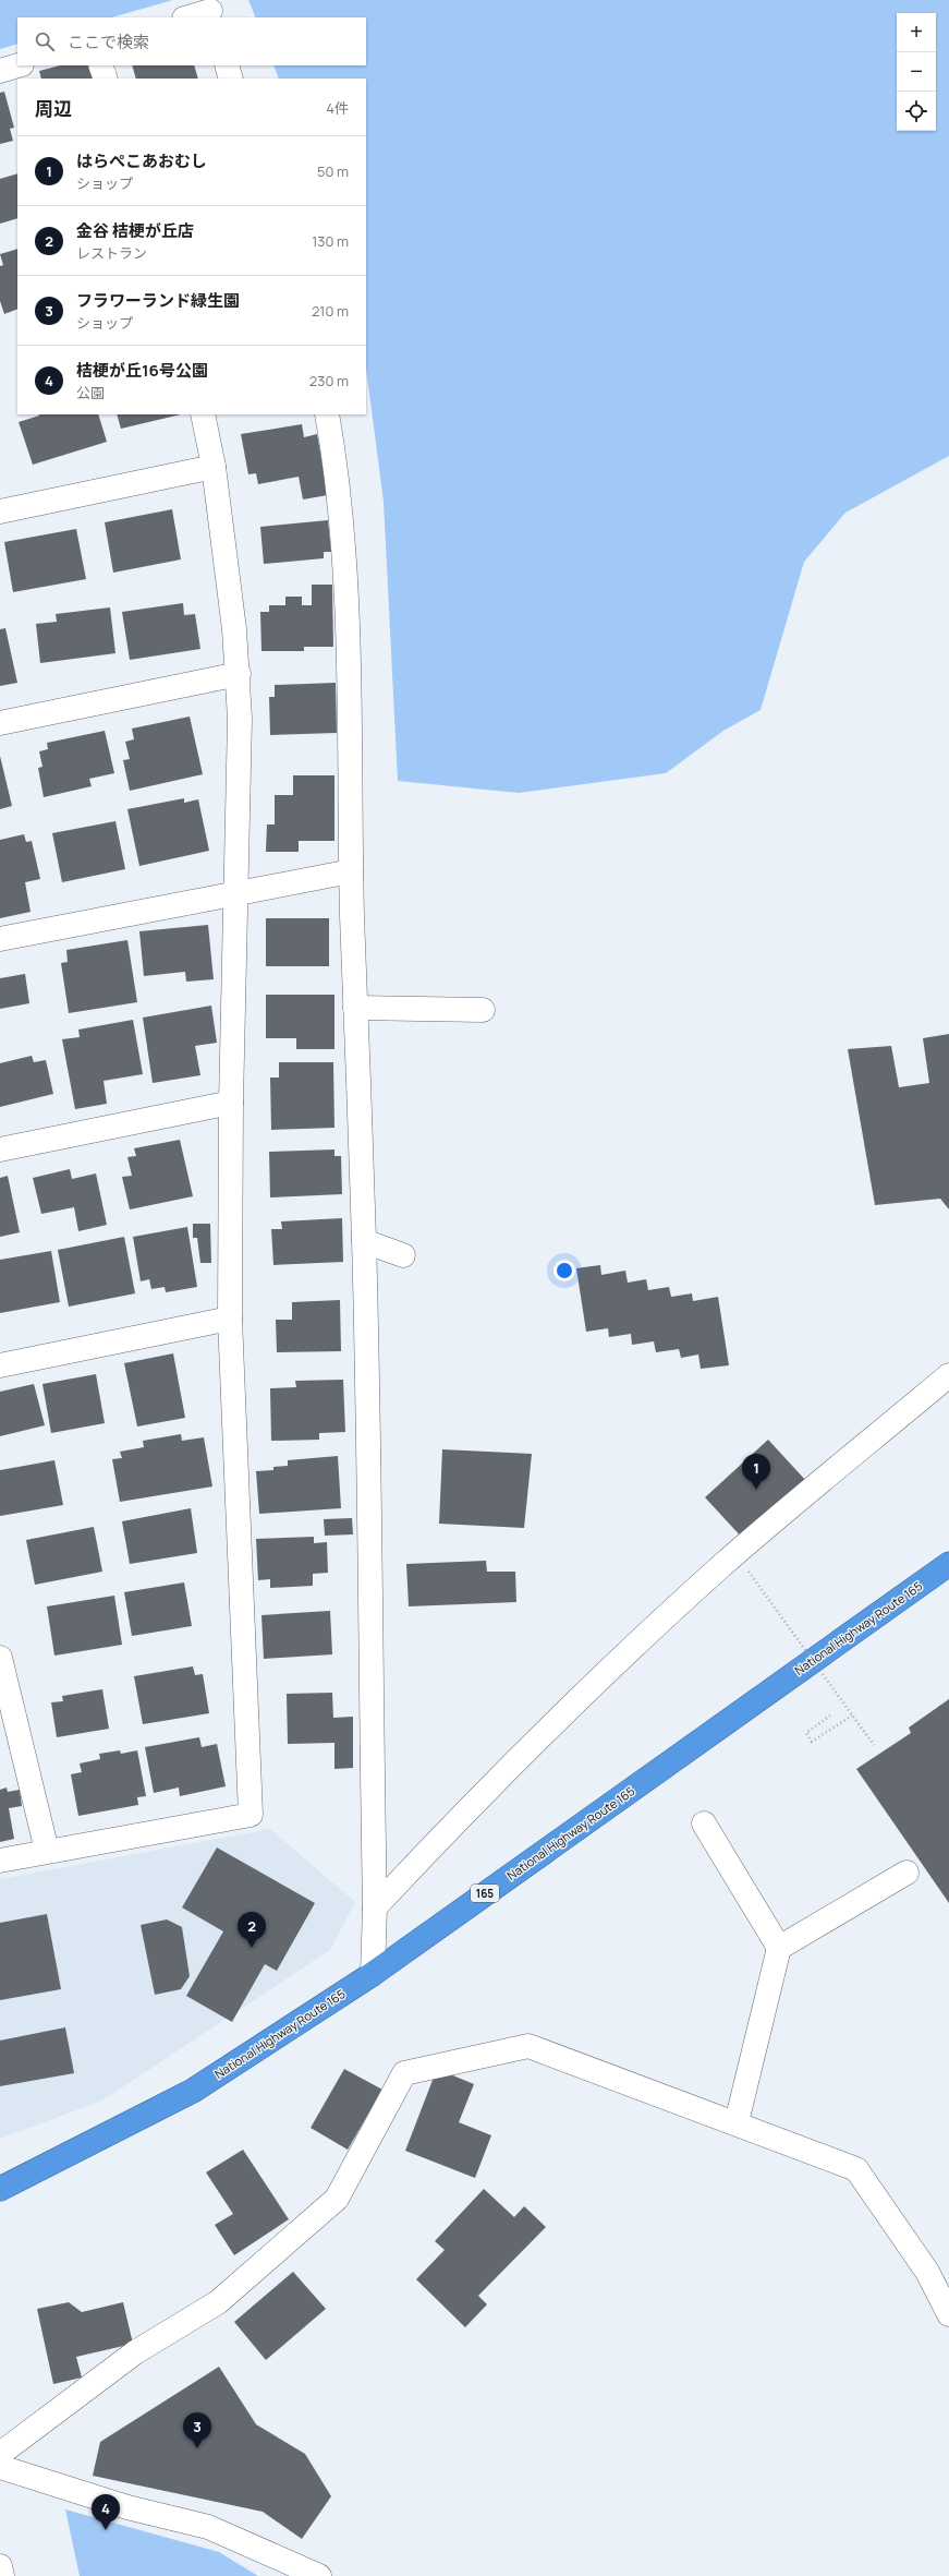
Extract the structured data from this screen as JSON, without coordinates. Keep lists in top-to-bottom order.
{
  "streets": {
    "highway": ["National Highway Route 165", "165"]
  },
  "page": {
    "map_buttons": ["+", "−"],
    "search": "ここで検索",
    "heading": ["周辺", "4件"],
    "list": [
      {
        "mark": "1",
        "name": "はらぺこあおむし",
        "note": "ショップ",
        "value": "50 m"
      },
      {
        "mark": "2",
        "name": "金谷 桔梗が丘店",
        "note": "レストラン",
        "value": "130 m"
      },
      {
        "mark": "3",
        "name": "フラワーランド緑生園",
        "note": "ショップ",
        "value": "210 m"
      },
      {
        "mark": "4",
        "name": "桔梗が丘16号公園",
        "note": "公園",
        "value": "230 m"
      }
    ],
    "pins": [
      "1",
      "2",
      "3",
      "4"
    ]
  }
}
